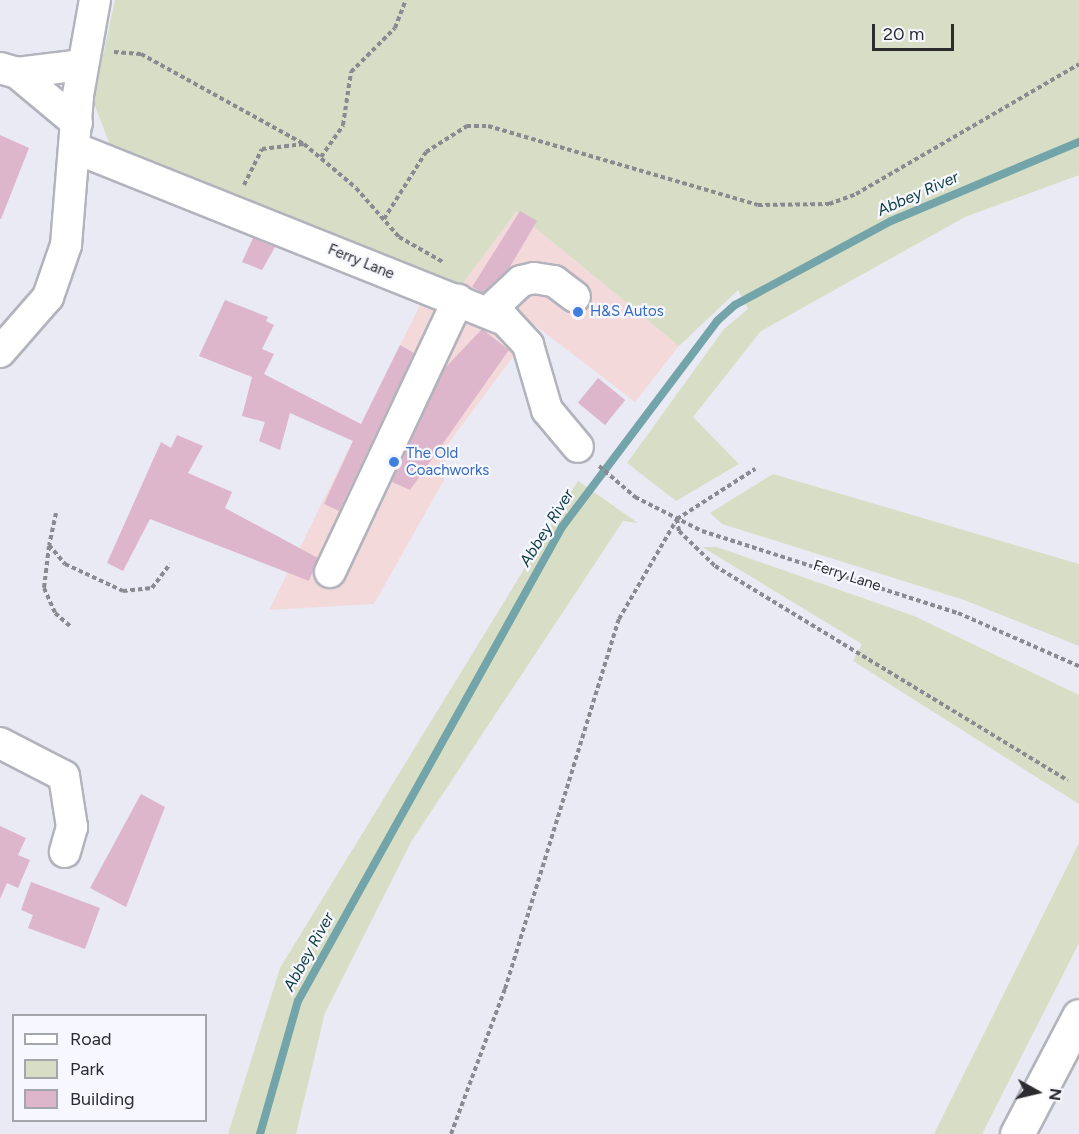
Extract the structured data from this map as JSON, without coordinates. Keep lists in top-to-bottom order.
{
  "streets": {
    "street": ["Ferry Lane"]
  },
  "water": ["Abbey River"],
  "places": ["H&S Autos", "The Old Coachworks"],
  "legend": ["Road", "Park", "Building"],
  "scale_bar": "20 m",
  "north": "right"
}
